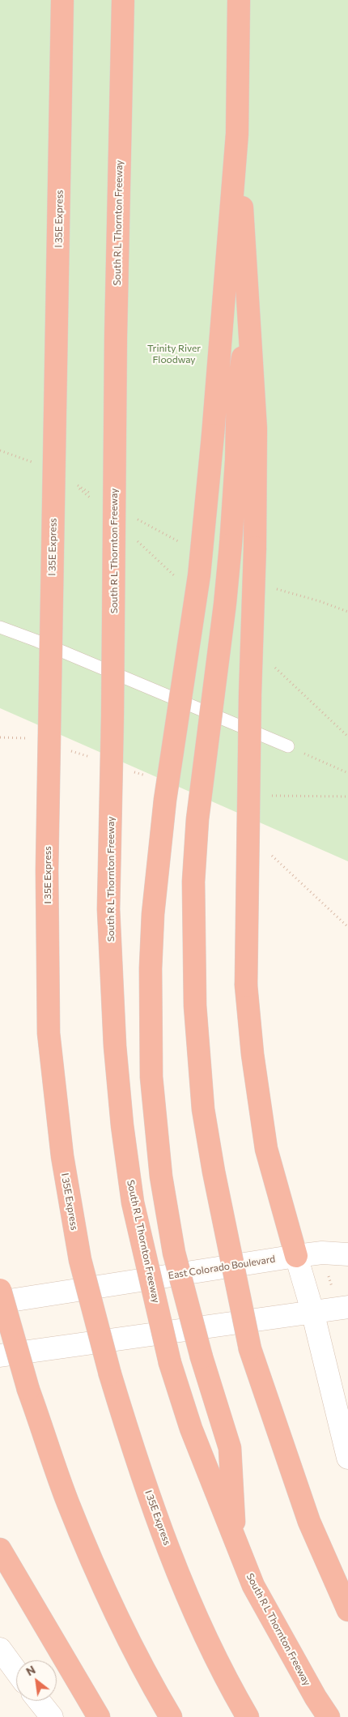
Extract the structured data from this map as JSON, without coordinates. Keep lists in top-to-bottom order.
{
  "streets": {
    "highway": ["I 35E Express", "South R L Thornton Freeway"],
    "street": ["East Colorado Boulevard"]
  },
  "parks": ["Trinity River Floodway"],
  "north": "top left"
}
